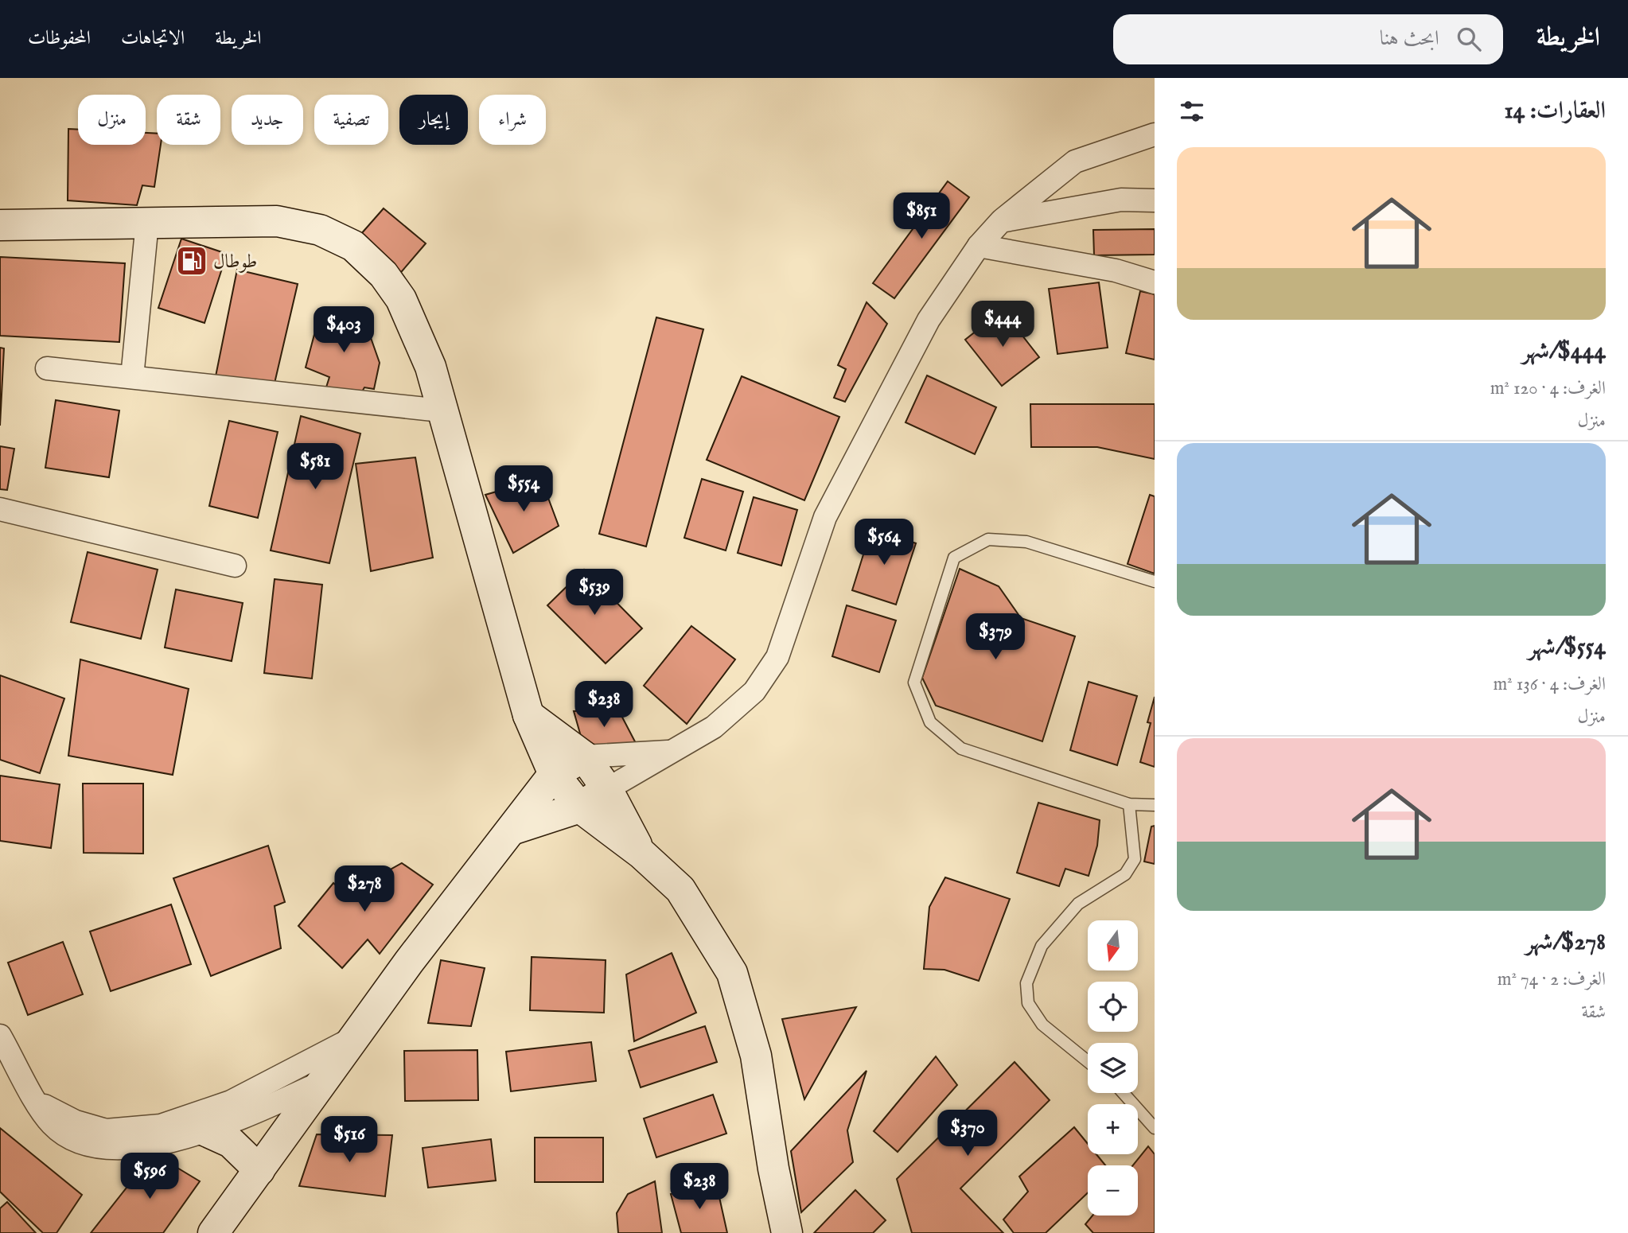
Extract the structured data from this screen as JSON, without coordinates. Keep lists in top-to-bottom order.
{
  "places": {
    "fuel station": ["طوطال"]
  },
  "north": "bottom",
  "page": {
    "header": "الخريطة",
    "search": "ابحث هنا",
    "nav": ["الخريطة", "الاتجاهات", "المحفوظات"],
    "heading": "العقارات: 14",
    "chip": [
      "شراء",
      "إيجار",
      "تصفية",
      "جديد",
      "شقة",
      "منزل"
    ],
    "list": [
      {
        "name": "$444/شهر",
        "note": "الغرف: 4 · 120 m² · منزل"
      },
      {
        "name": "$554/شهر",
        "note": "الغرف: 4 · 136 m² · منزل"
      },
      {
        "name": "$278/شهر",
        "note": "الغرف: 2 · 74 m² · شقة"
      }
    ],
    "price": [
      "$851",
      "$444",
      "$403",
      "$581",
      "$554",
      "$564",
      "$539",
      "$379",
      "$238",
      "$278",
      "$370",
      "$516",
      "$596",
      "$238"
    ],
    "map_buttons": ["+", "−"]
  }
}
